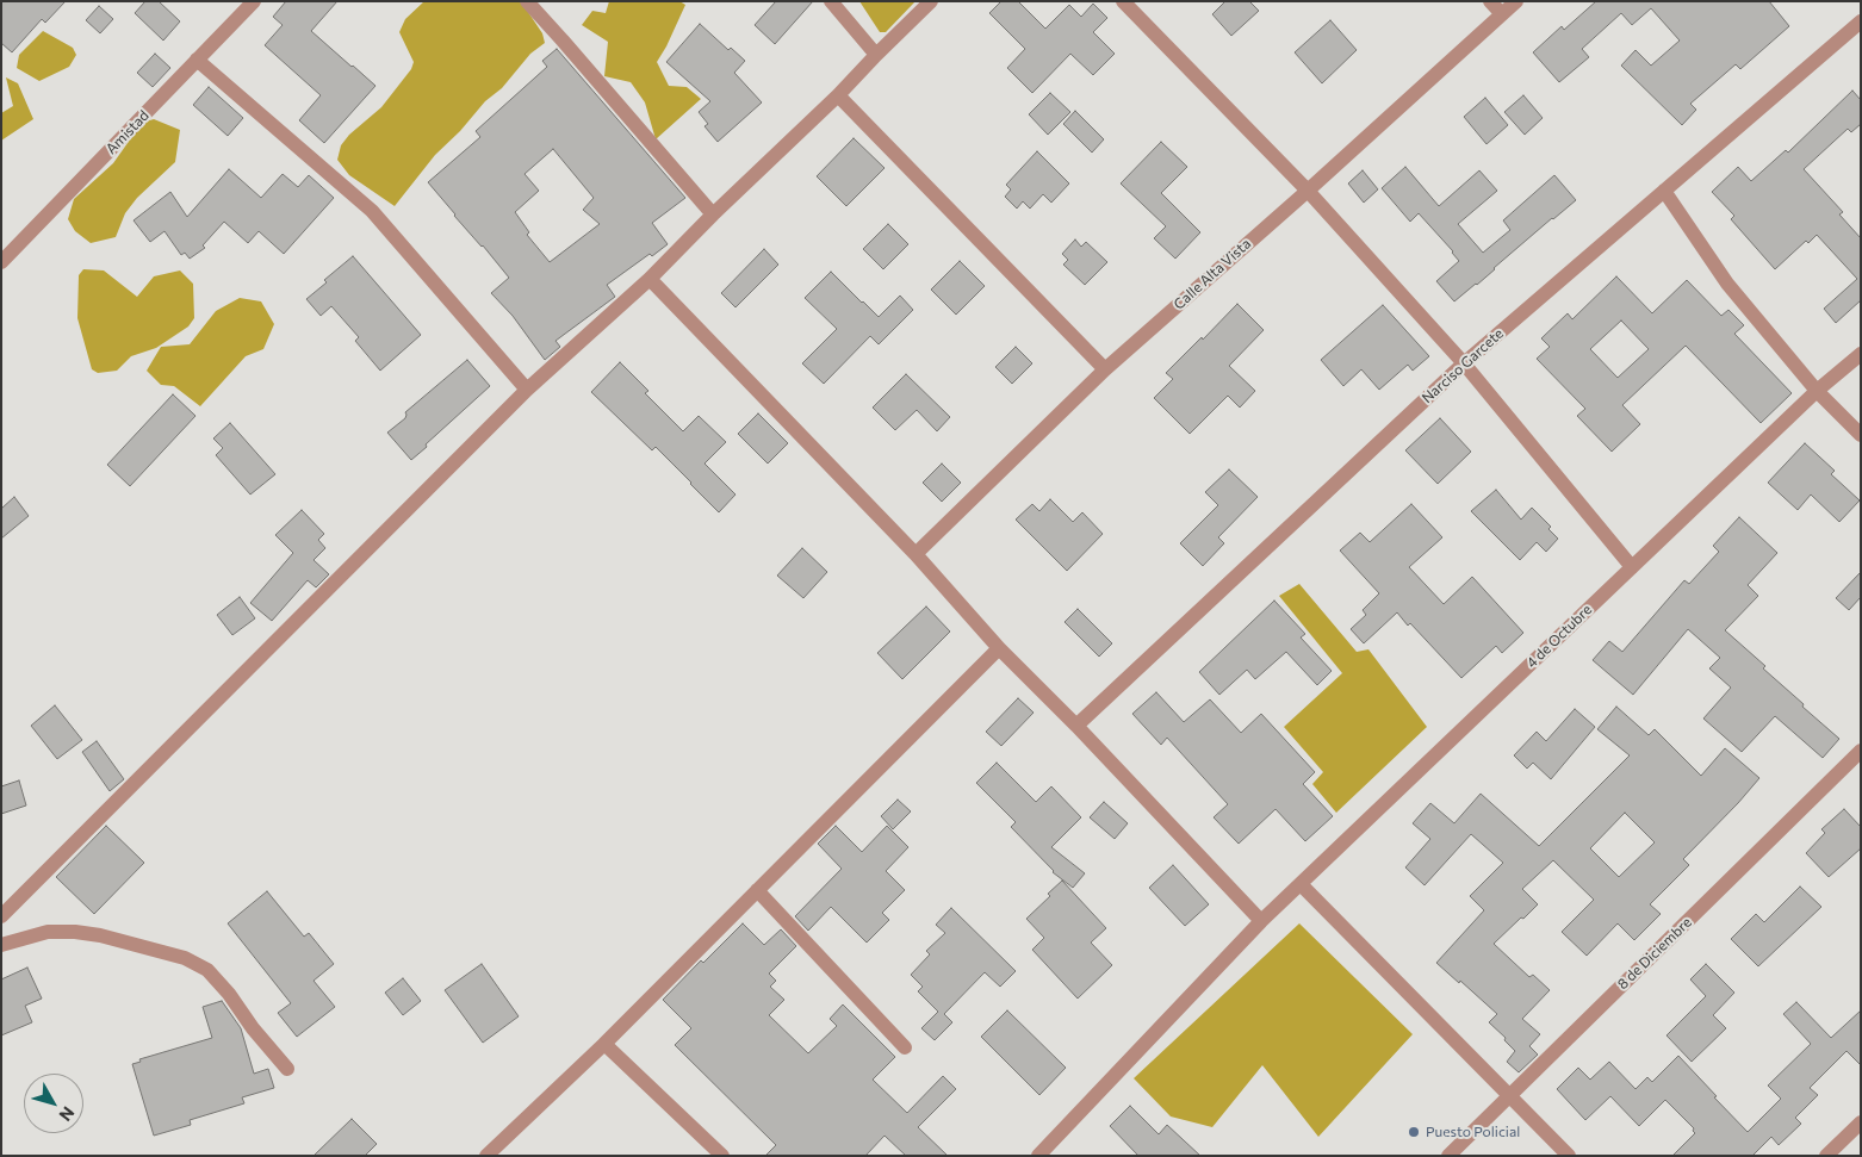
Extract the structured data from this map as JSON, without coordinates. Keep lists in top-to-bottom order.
{
  "streets": {
    "street": [
      "Amistad",
      "Calle Alta Vista",
      "Narciso Garcete",
      "4 de Octubre",
      "8 de Diciembre"
    ]
  },
  "places": ["Puesto Policial"],
  "north": "bottom right"
}
